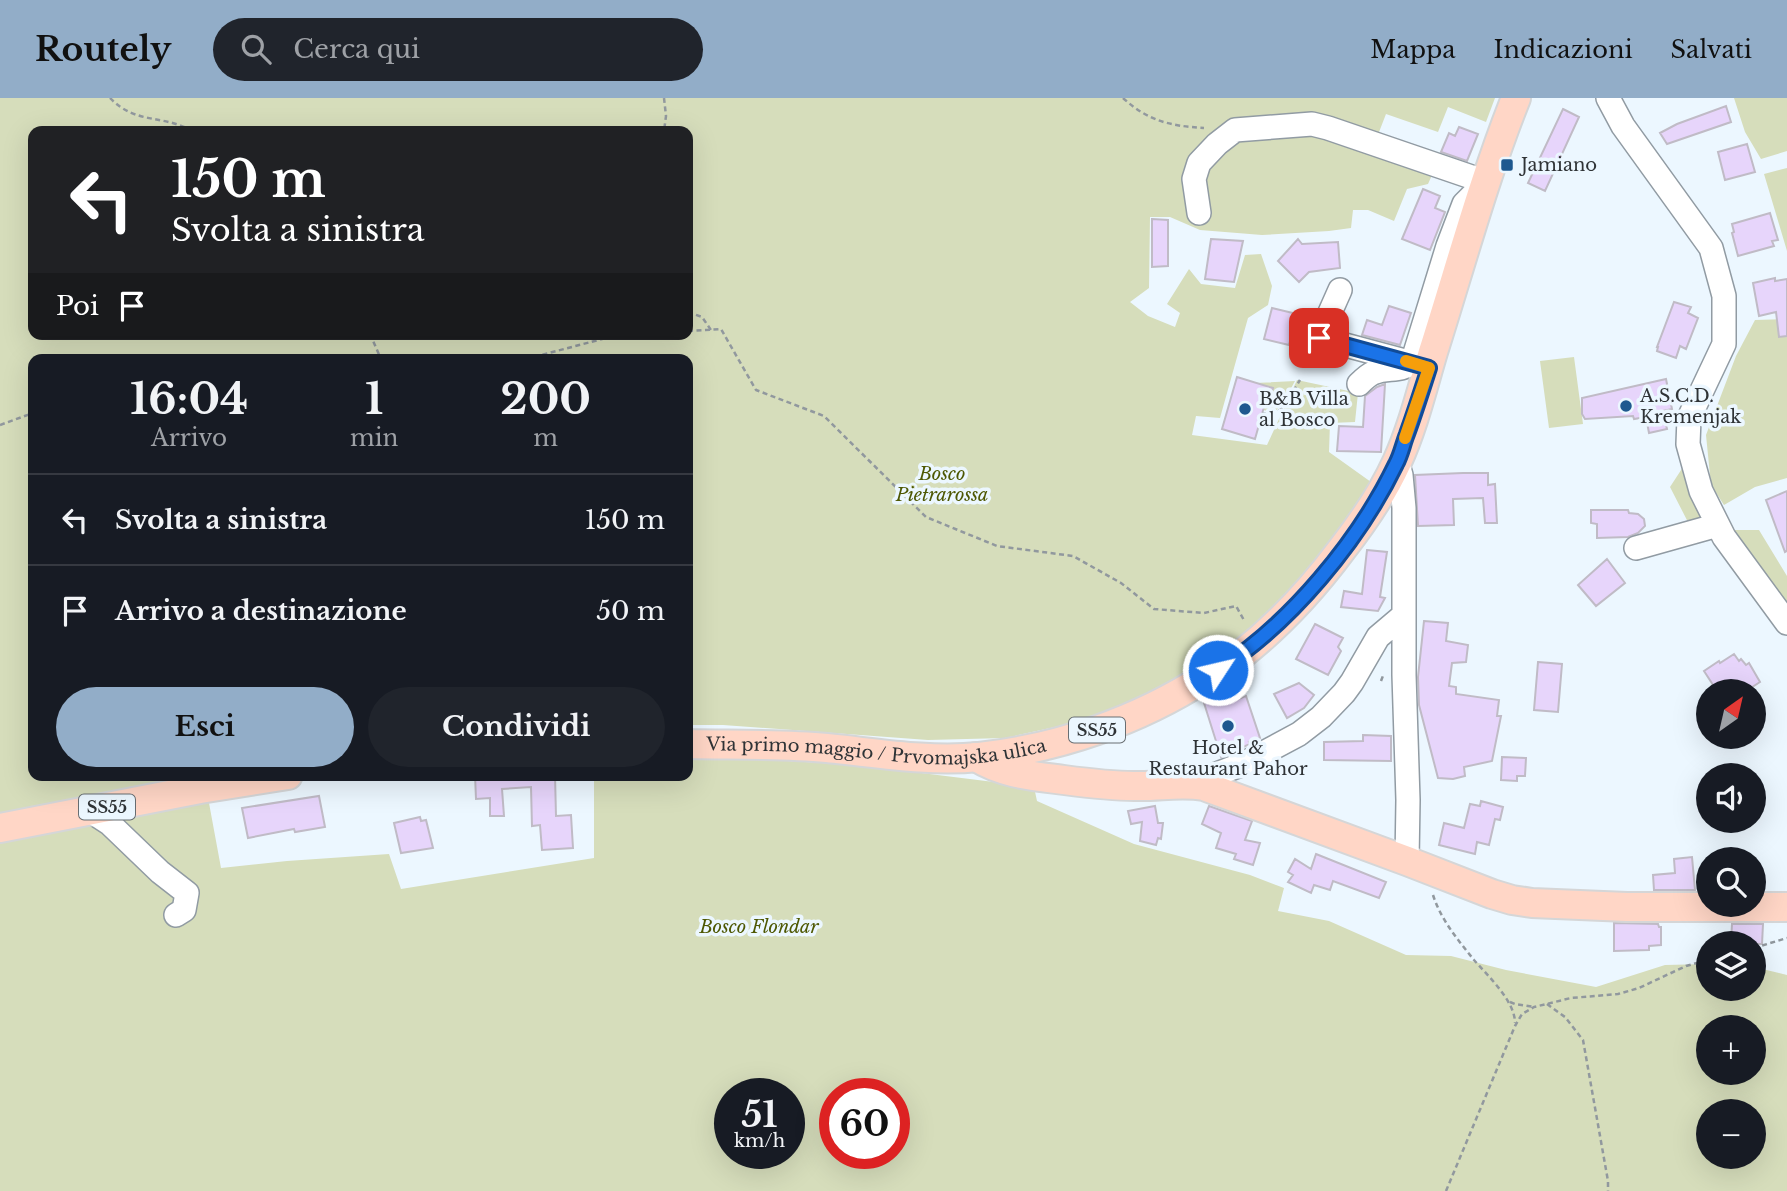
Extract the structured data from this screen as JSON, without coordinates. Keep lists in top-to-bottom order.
{
  "streets": {
    "main road": ["SS55", "Via primo maggio / Prvomajska ulica"]
  },
  "parks": ["Bosco Pietrarossa", "Bosco Flondar"],
  "places": {
    "transit": ["Jamiano"],
    "other": ["A.S.C.D. Kremenjak", "B&B Villa al Bosco", "Hotel & Restaurant Pahor"]
  },
  "north": "top right",
  "page": {
    "header": "Routely",
    "search": "Cerca qui",
    "nav": ["Mappa", "Indicazioni", "Salvati"],
    "turn": ["150 m", "Svolta a sinistra"],
    "then": "Poi",
    "eta": [
      "16:04",
      "Arrivo",
      "1",
      "min",
      "200",
      "m"
    ],
    "list": [
      {
        "name": "Svolta a sinistra",
        "value": "150 m"
      },
      {
        "name": "Arrivo a destinazione",
        "value": "50 m"
      }
    ],
    "buttons": ["Esci", "Condividi"],
    "map_buttons": ["+", "−"],
    "speed": "51 km/h",
    "limit": "60"
  }
}
